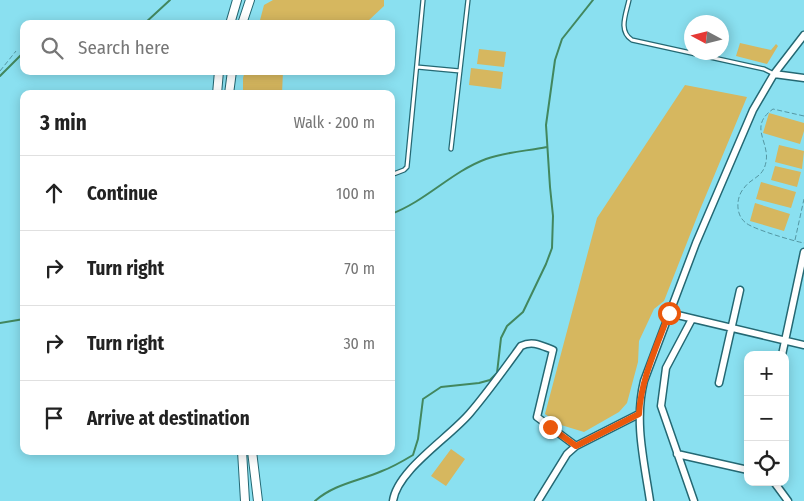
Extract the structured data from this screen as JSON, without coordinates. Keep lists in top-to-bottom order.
{
  "north": "left",
  "page": {
    "search": "Search here",
    "heading": ["3 min", "Walk · 200 m"],
    "list": [
      ["Continue", "100 m"],
      ["Turn right", "70 m"],
      ["Turn right", "30 m"],
      "Arrive at destination"
    ],
    "map_buttons": ["+", "−"]
  }
}
